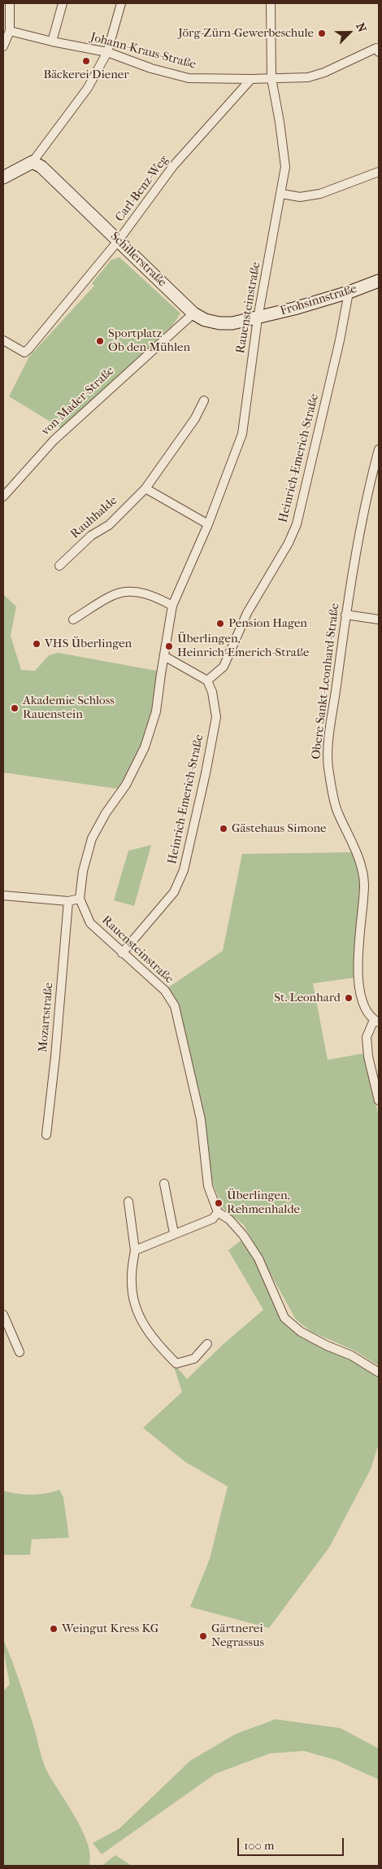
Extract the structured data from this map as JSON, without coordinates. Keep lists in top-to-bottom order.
{
  "streets": {
    "street": [
      "Johann-Kraus-Straße",
      "Carl-Benz-Weg",
      "Schillerstraße",
      "Frohsinnstraße",
      "Rauensteinstraße",
      "von-Mader-Straße",
      "Heinrich-Emerich-Straße",
      "Rauhhalde",
      "Obere Sankt-Leonhard-Straße",
      "Mozartstraße"
    ]
  },
  "crossings": [
    ["Johann-Kraus-Straße", "Carl-Benz-Weg"],
    ["Johann-Kraus-Straße", "Rauensteinstraße"],
    ["Carl-Benz-Weg", "Schillerstraße"],
    ["Schillerstraße", "Frohsinnstraße"],
    ["Schillerstraße", "Rauensteinstraße"],
    ["Schillerstraße", "von-Mader-Straße"],
    ["Frohsinnstraße", "Rauensteinstraße"],
    ["Frohsinnstraße", "Heinrich-Emerich-Straße"],
    ["Rauensteinstraße", "Heinrich-Emerich-Straße"]
  ],
  "places": [
    "Jörg-Zürn-Gewerbeschule",
    "Bäckerei Diener",
    "Sportplatz Ob den Mühlen",
    "Pension Hagen",
    "VHS Überlingen",
    "Überlingen, Heinrich-Emerich-Straße",
    "Akademie Schloss Rauenstein",
    "Gästehaus Simone",
    "St. Leonhard",
    "Überlingen, Rehmenhalde",
    "Weingut Kress KG",
    "Gärtnerei Negrassus"
  ],
  "scale_bar": "100 m",
  "north": "top right"
}
